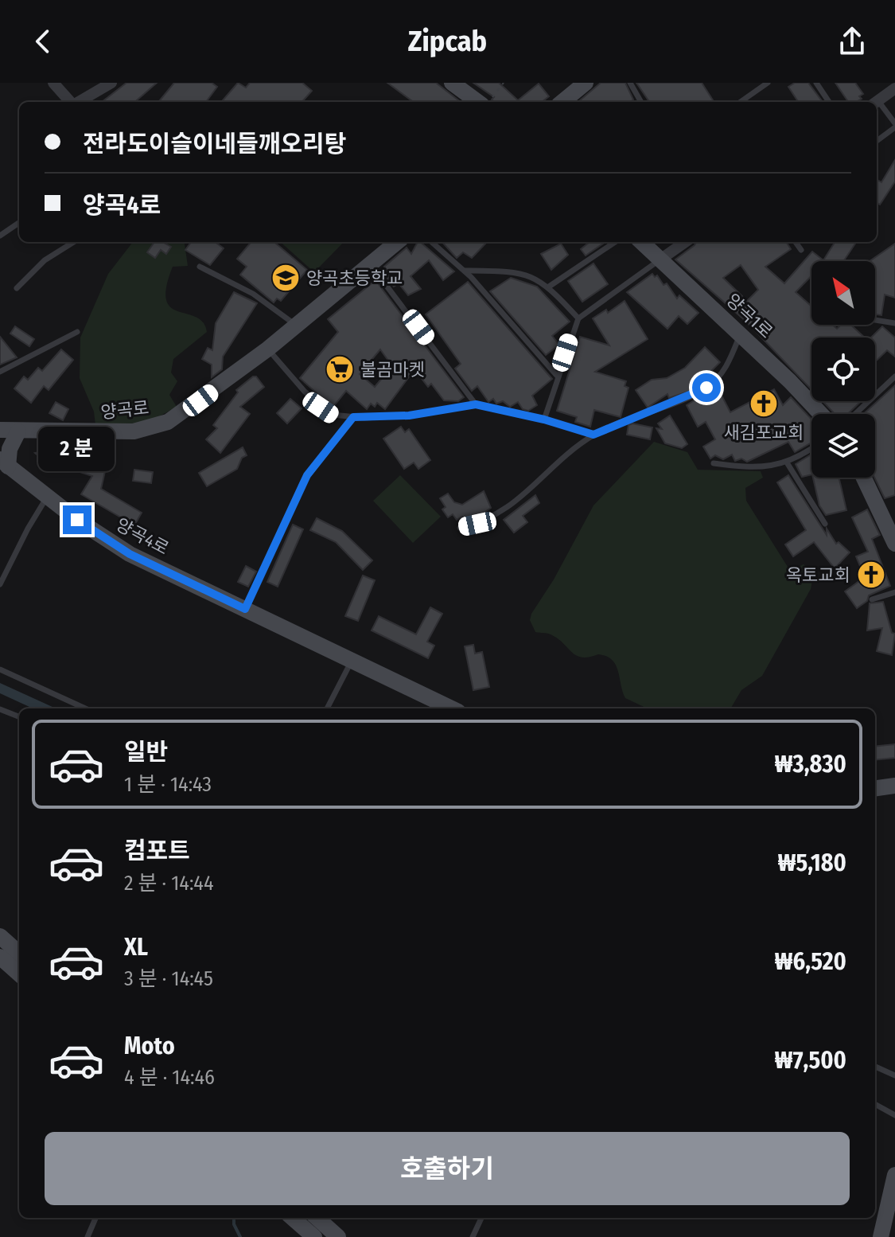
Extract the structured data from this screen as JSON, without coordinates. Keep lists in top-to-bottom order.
{
  "streets": {
    "street": ["양곡1로", "양곡로", "양곡4로"]
  },
  "places": {
    "school or university": ["양곡초등학교"],
    "supermarket": ["불곰마켓"],
    "church": ["새김포교회", "옥토교회"]
  },
  "north": "top left",
  "page": {
    "header": "Zipcab",
    "banner": ["전라도이슬이네들깨오리탕", "양곡4로"],
    "bubble": "2 분",
    "list": [
      {
        "name": "일반",
        "note": "1 분 · 14:43",
        "value": "₩3,830"
      },
      {
        "name": "컴포트",
        "note": "2 분 · 14:44",
        "value": "₩5,180"
      },
      {
        "name": "XL",
        "note": "3 분 · 14:45",
        "value": "₩6,520"
      },
      {
        "name": "Moto",
        "note": "4 분 · 14:46",
        "value": "₩7,500"
      }
    ],
    "buttons": "호출하기"
  }
}
